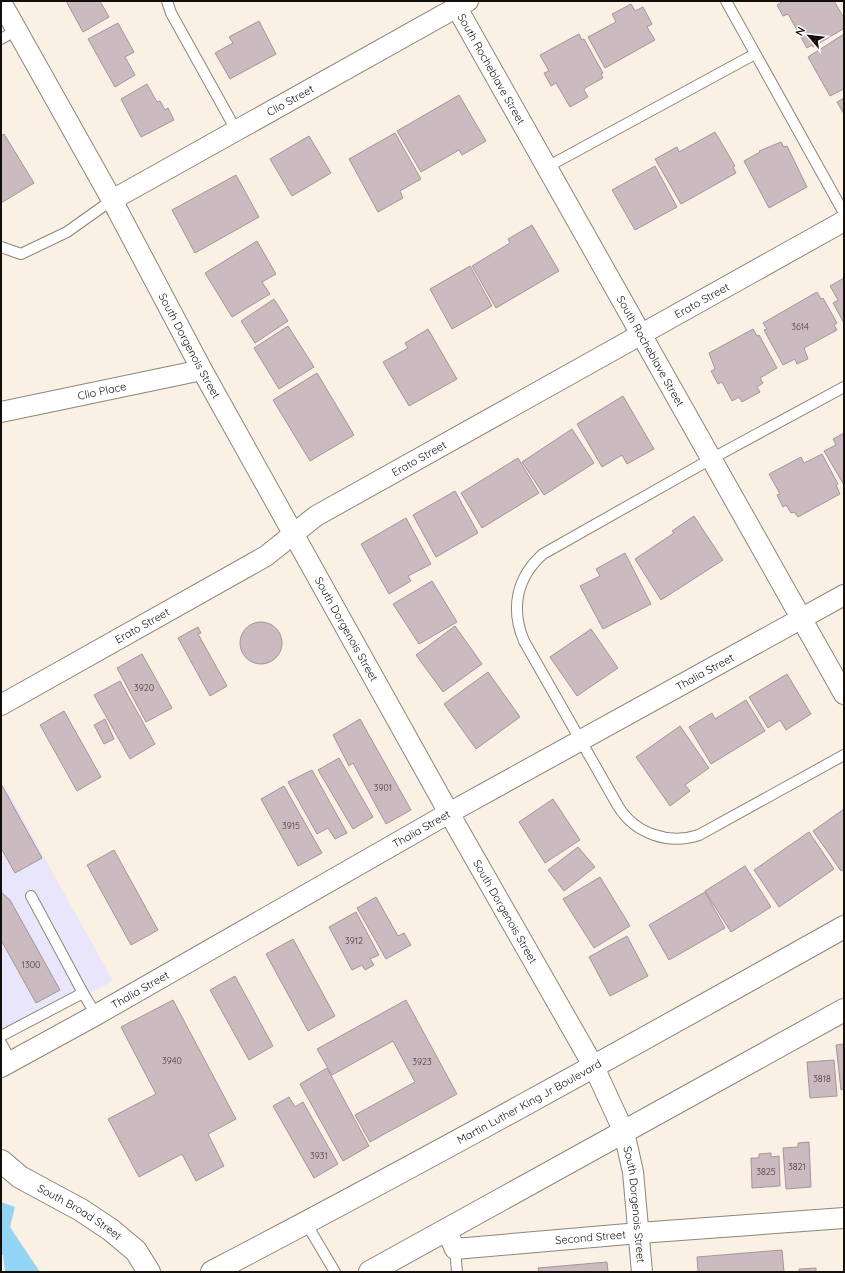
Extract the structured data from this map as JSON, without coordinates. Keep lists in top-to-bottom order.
{
  "streets": {
    "street": [
      "South Rocheblave Street",
      "Clio Street",
      "Erato Street",
      "South Dorgenois Street",
      "Clio Place",
      "Thalia Street",
      "Martin Luther King Jr Boulevard",
      "South Broad Street",
      "Second Street"
    ]
  },
  "crossings": [
    ["South Rocheblave Street", "Clio Street"],
    ["South Rocheblave Street", "Erato Street"],
    ["South Rocheblave Street", "Thalia Street"],
    ["Clio Street", "South Dorgenois Street"],
    ["Erato Street", "South Dorgenois Street"],
    ["South Dorgenois Street", "Clio Place"],
    ["South Dorgenois Street", "Thalia Street"],
    ["South Dorgenois Street", "Martin Luther King Jr Boulevard"],
    ["South Dorgenois Street", "Second Street"]
  ],
  "house_numbers": [
    "3614",
    "3920",
    "3901",
    "3915",
    "3912",
    "1300",
    "3940",
    "3923",
    "3818",
    "3931",
    "3821",
    "3825"
  ],
  "north": "top left"
}
